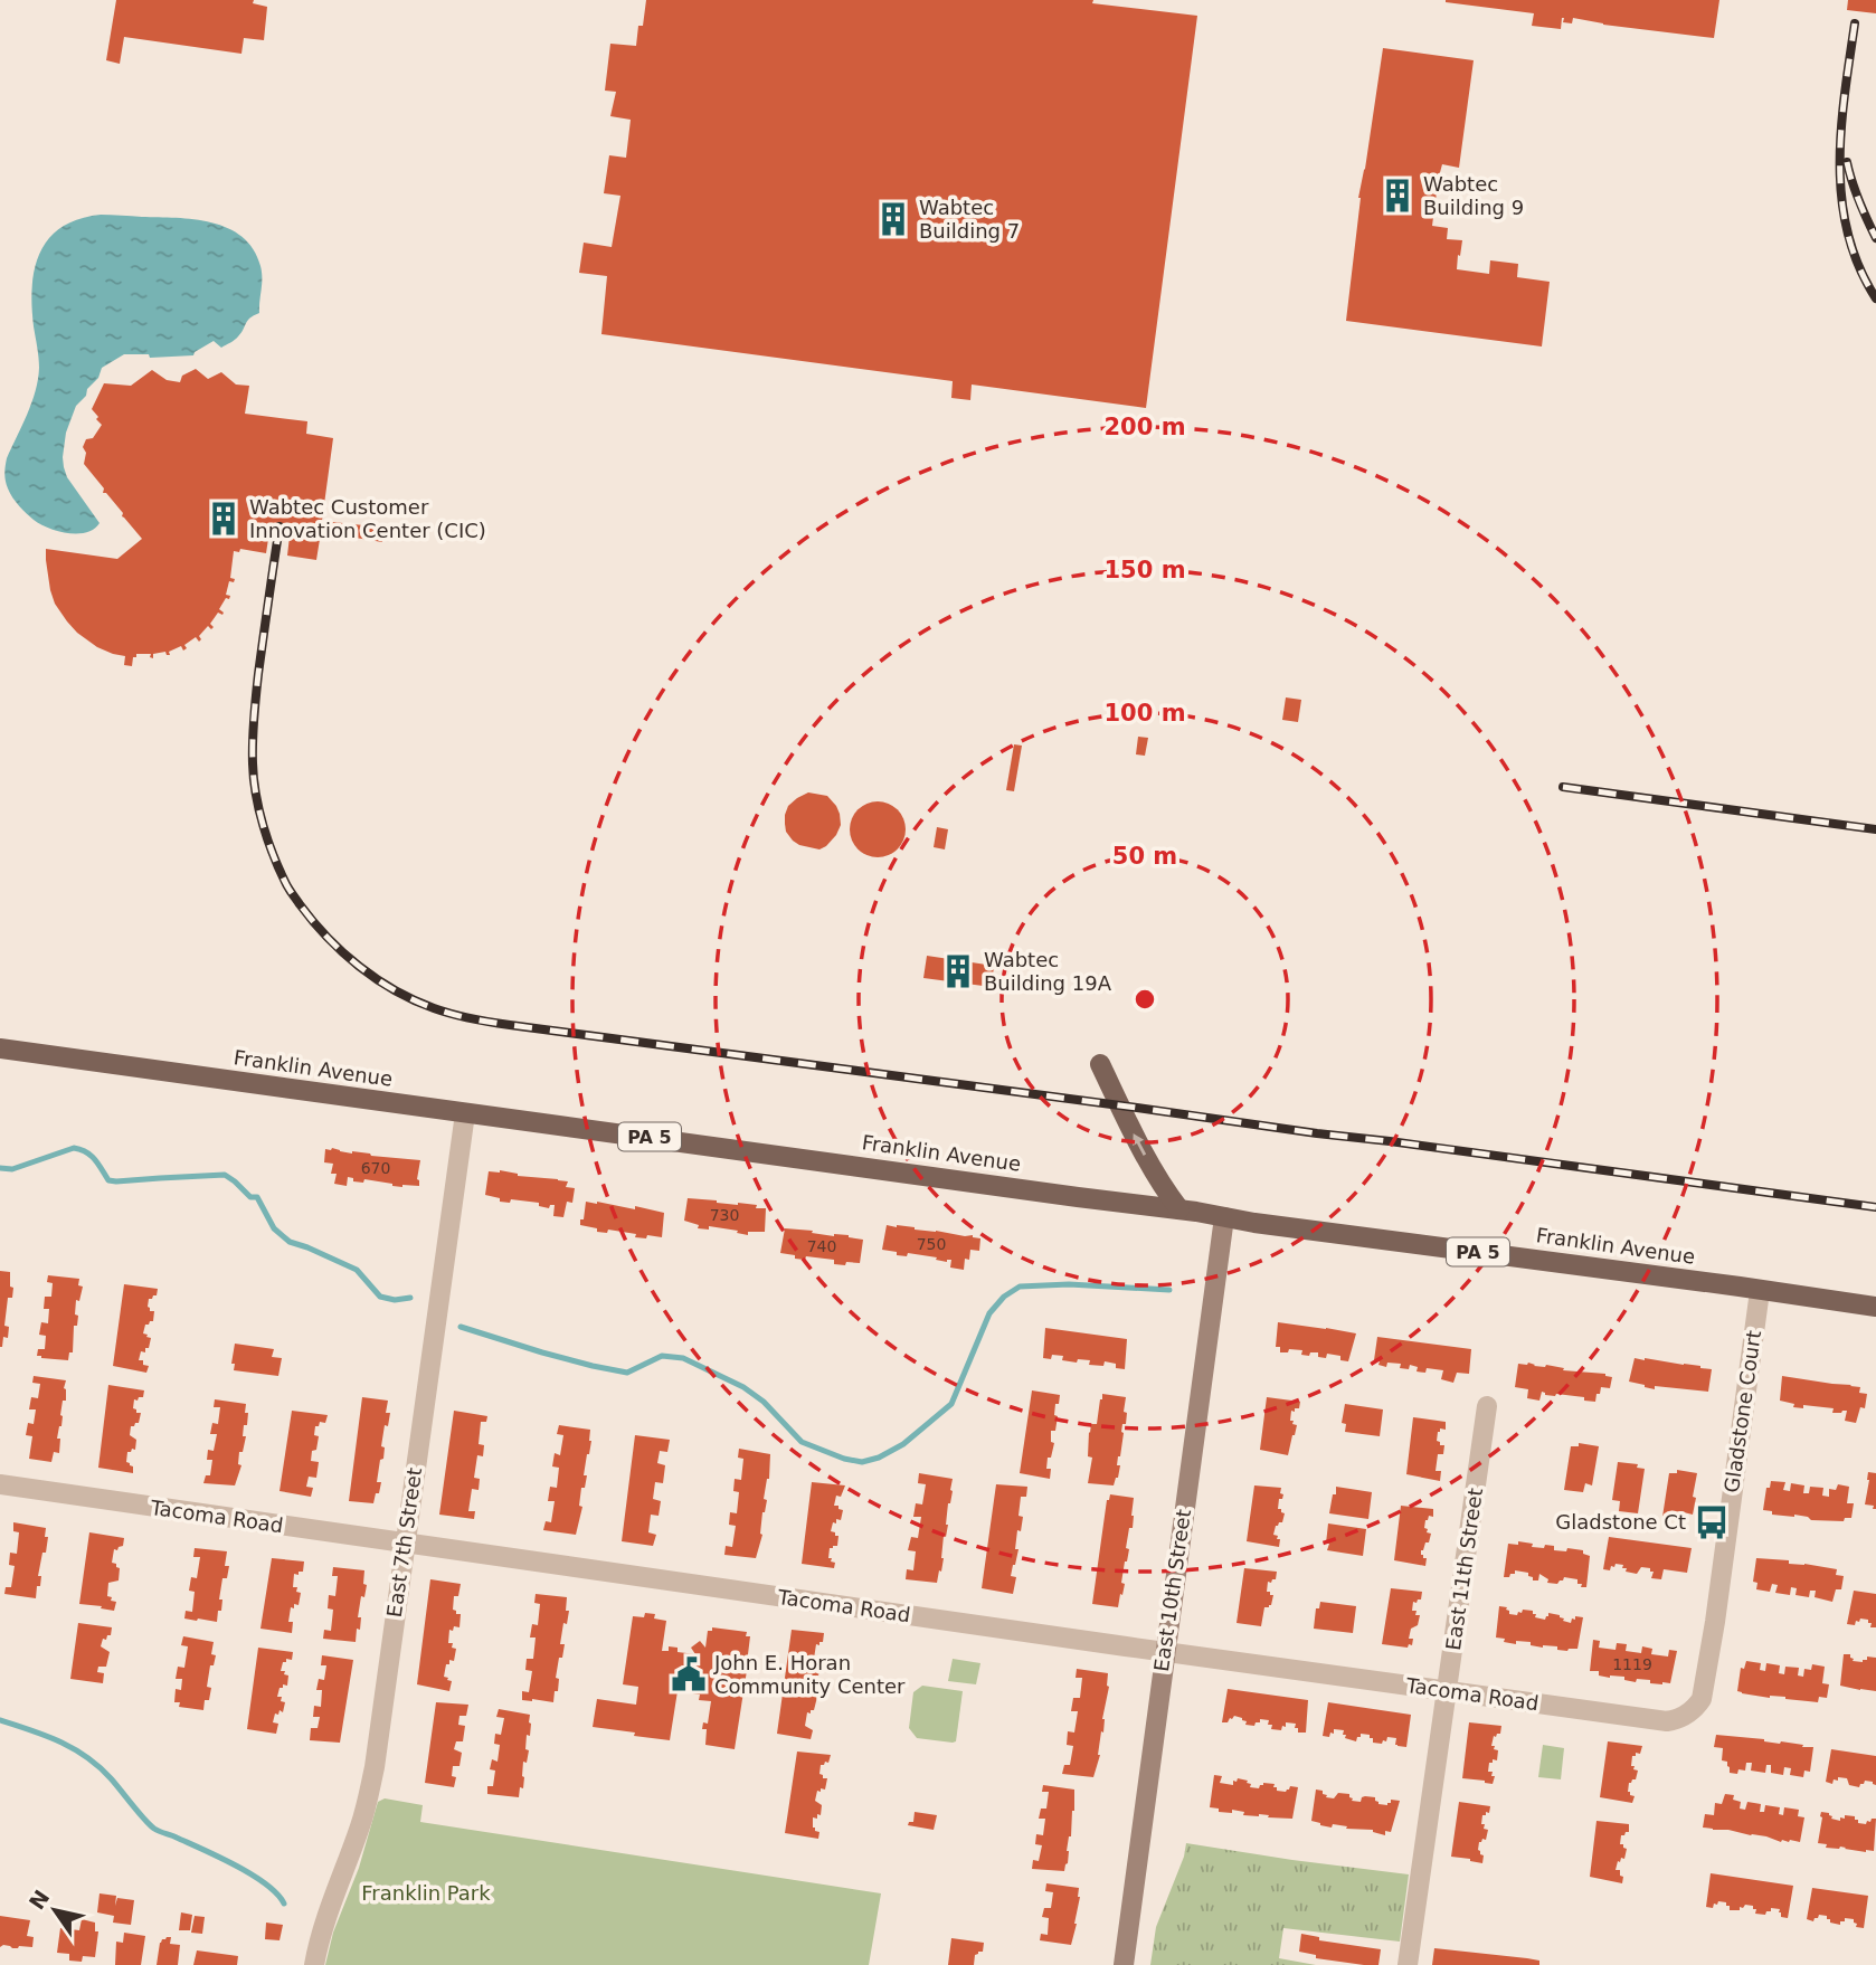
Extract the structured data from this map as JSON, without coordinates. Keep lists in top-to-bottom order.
{
  "streets": {
    "main road": ["Franklin Avenue", "PA 5"],
    "street": [
      "Gladstone Court",
      "Tacoma Road",
      "East 7th Street",
      "East 11th Street",
      "East 10th Street"
    ]
  },
  "crossings": [
    ["Franklin Avenue", "Gladstone Court"],
    ["Franklin Avenue", "East 7th Street"],
    ["Franklin Avenue", "East 10th Street"],
    ["Gladstone Court", "Tacoma Road"],
    ["Tacoma Road", "East 7th Street"],
    ["Tacoma Road", "East 11th Street"],
    ["Tacoma Road", "East 10th Street"]
  ],
  "parks": ["Franklin Park"],
  "places": {
    "building": [
      "Wabtec Building 9",
      "Wabtec Building 7",
      "Wabtec Customer Innovation Center (CIC)",
      "Wabtec Building 19A"
    ],
    "bus stop": ["Gladstone Ct"],
    "public building": ["John E. Horan Community Center"]
  },
  "house_numbers": [
    "670",
    "730",
    "750",
    "740",
    "1119"
  ],
  "north": "top left",
  "rings": [
    "200 m",
    "150 m",
    "100 m",
    "50 m"
  ]
}
